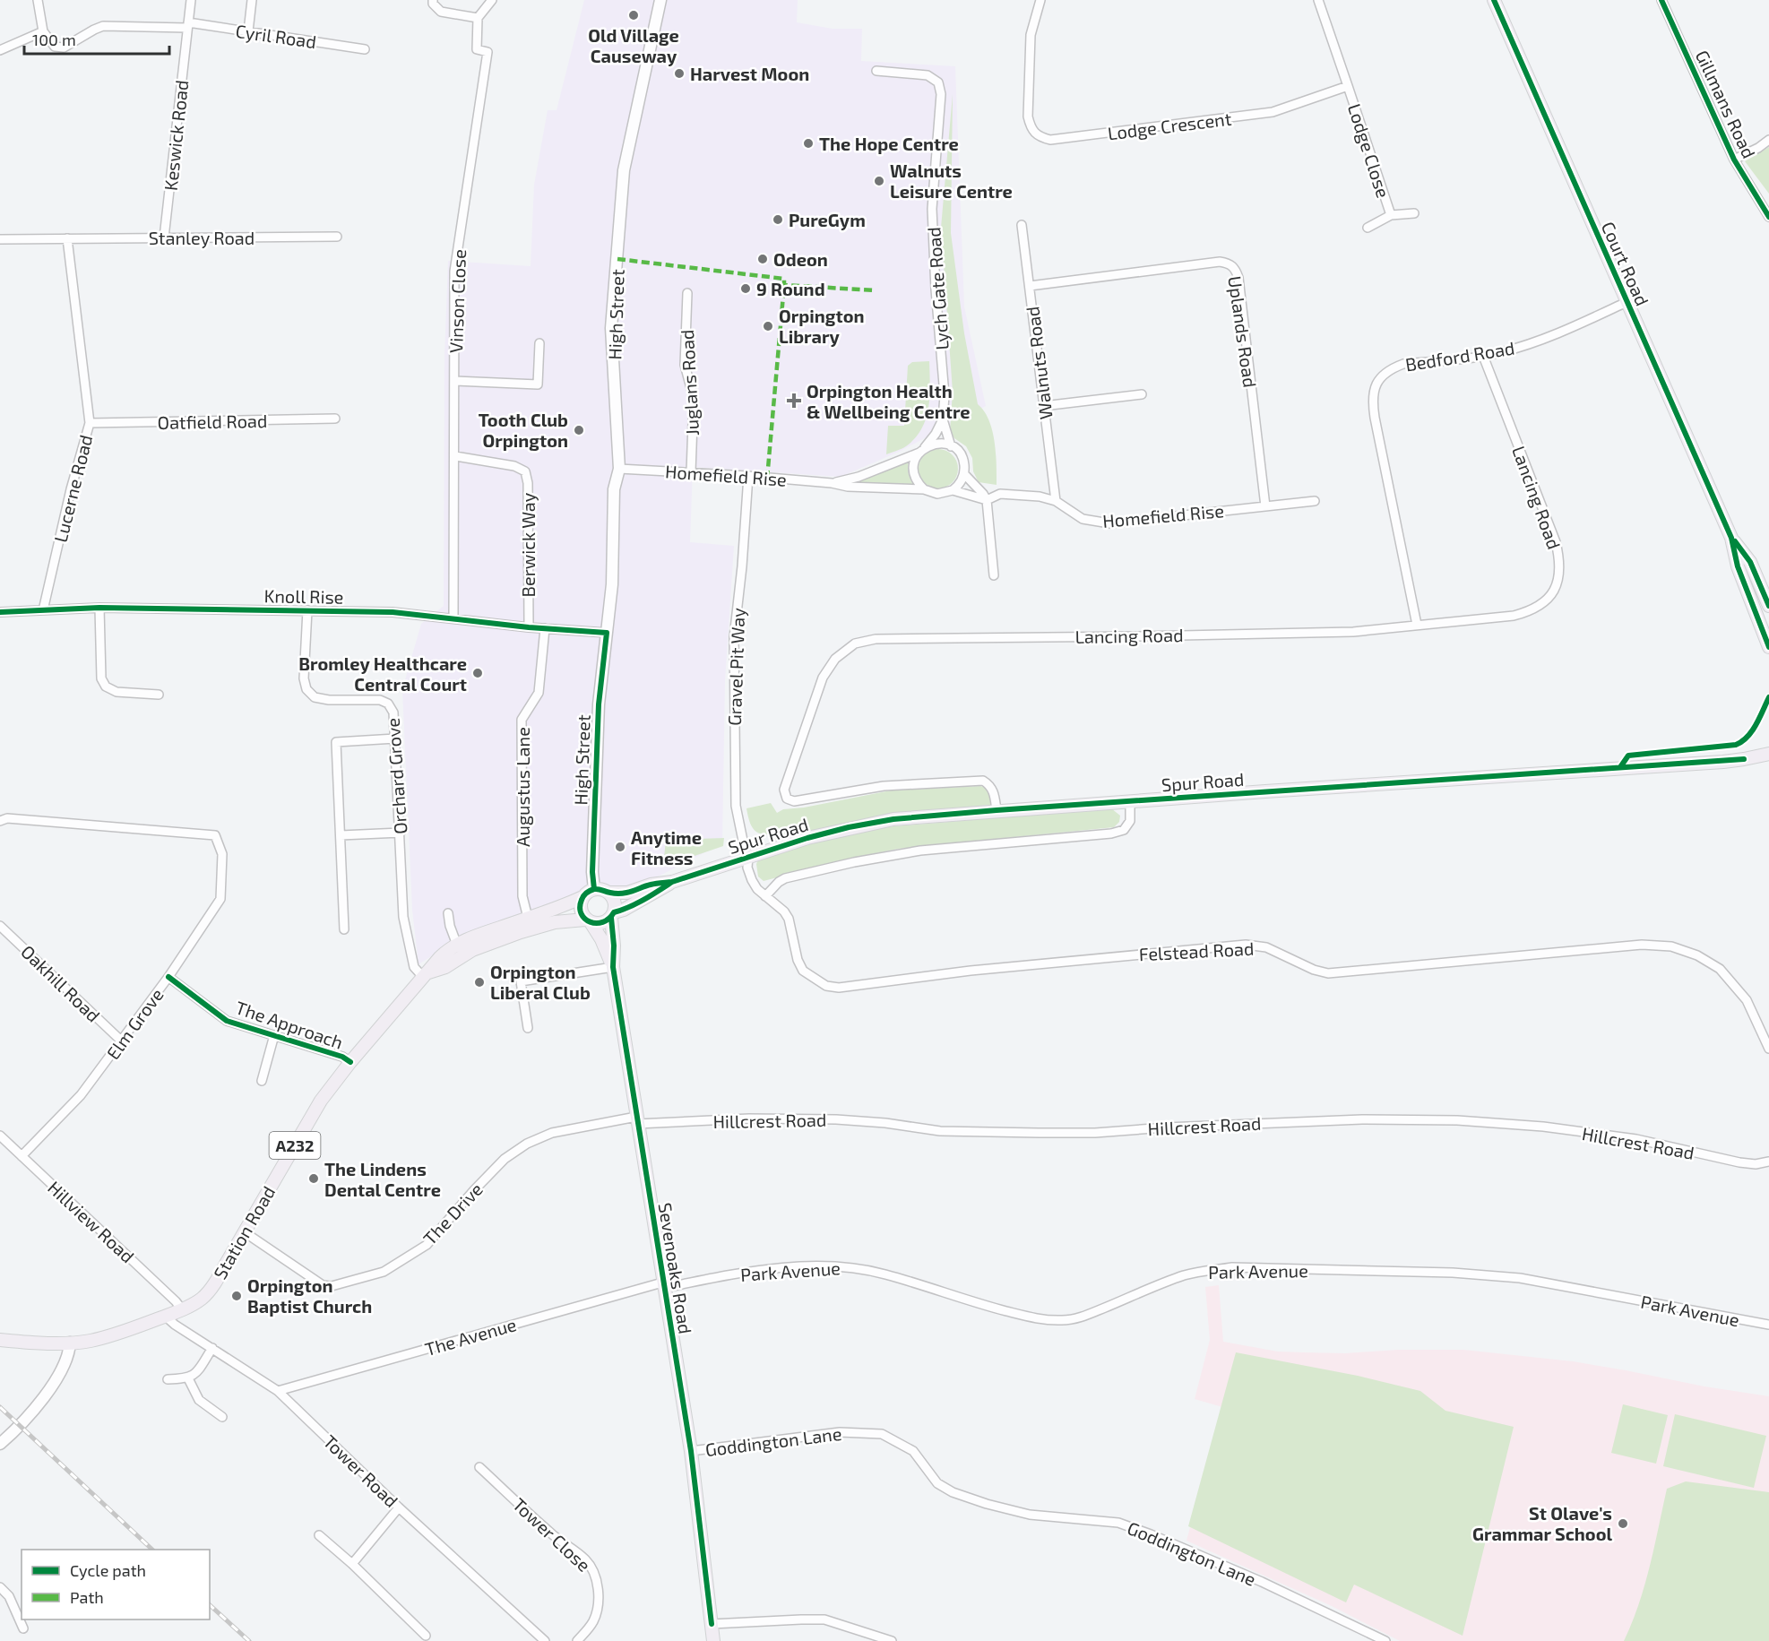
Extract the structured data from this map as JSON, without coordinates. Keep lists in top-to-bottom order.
{
  "streets": {
    "main road": [
      "Court Road",
      "Spur Road",
      "A232",
      "Station Road",
      "Sevenoaks Road"
    ],
    "street": [
      "Cyril Road",
      "Gillmans Road",
      "Lodge Crescent",
      "Keswick Road",
      "Lodge Close",
      "Stanley Road",
      "Lych Gate Road",
      "Vinson Close",
      "High Street",
      "Uplands Road",
      "Bedford Road",
      "Walnuts Road",
      "Juglans Road",
      "Oatfield Road",
      "Homefield Rise",
      "Lucerne Road",
      "Lancing Road",
      "Berwick Way",
      "Knoll Rise",
      "Gravel Pit Way",
      "Orchard Grove",
      "Augustus Lane",
      "Felstead Road",
      "Oakhill Road",
      "Elm Grove",
      "The Approach",
      "Hillcrest Road",
      "The Drive",
      "Hillview Road",
      "Park Avenue",
      "The Avenue",
      "Goddington Lane",
      "Tower Road",
      "Tower Close"
    ]
  },
  "crossings": [
    ["Cyril Road", "Keswick Road"],
    ["Lodge Crescent", "Lodge Close"],
    ["Keswick Road", "Stanley Road"],
    ["Stanley Road", "Lucerne Road"],
    ["Court Road", "Bedford Road"],
    ["Lych Gate Road", "Homefield Rise"],
    ["Vinson Close", "Berwick Way"],
    ["Vinson Close", "Knoll Rise"],
    ["High Street", "Homefield Rise"],
    ["High Street", "Knoll Rise"],
    ["High Street", "Spur Road"],
    ["High Street", "Station Road"],
    ["High Street", "Sevenoaks Road"],
    ["Uplands Road", "Walnuts Road"],
    ["Uplands Road", "Homefield Rise"],
    ["Bedford Road", "Lancing Road"],
    ["Walnuts Road", "Homefield Rise"],
    ["Juglans Road", "Homefield Rise"],
    ["Oatfield Road", "Lucerne Road"],
    ["Homefield Rise", "Gravel Pit Way"],
    ["Lucerne Road", "Knoll Rise"],
    ["Lancing Road", "Spur Road"],
    ["Berwick Way", "Knoll Rise"],
    ["Knoll Rise", "Orchard Grove"],
    ["Knoll Rise", "Augustus Lane"],
    ["Gravel Pit Way", "Spur Road"],
    ["Gravel Pit Way", "Felstead Road"],
    ["Orchard Grove", "Station Road"],
    ["Spur Road", "Felstead Road"],
    ["Spur Road", "Station Road"],
    ["Spur Road", "Sevenoaks Road"],
    ["Augustus Lane", "Station Road"],
    ["Oakhill Road", "Elm Grove"],
    ["Elm Grove", "The Approach"],
    ["Elm Grove", "Hillview Road"],
    ["The Approach", "Station Road"],
    ["Hillcrest Road", "The Drive"],
    ["Hillcrest Road", "Sevenoaks Road"],
    ["The Drive", "Station Road"],
    ["The Drive", "Sevenoaks Road"],
    ["Hillview Road", "Station Road"],
    ["Station Road", "Sevenoaks Road"],
    ["Station Road", "Tower Road"],
    ["Sevenoaks Road", "Park Avenue"],
    ["Sevenoaks Road", "The Avenue"],
    ["Sevenoaks Road", "Goddington Lane"],
    ["Park Avenue", "The Avenue"],
    ["The Avenue", "Tower Road"]
  ],
  "places": {
    "other": [
      "Old Village Causeway",
      "Harvest Moon",
      "The Hope Centre",
      "Walnuts Leisure Centre",
      "PureGym",
      "Odeon",
      "9 Round",
      "Orpington Library",
      "Tooth Club Orpington",
      "Bromley Healthcare Central Court",
      "Anytime Fitness",
      "Orpington Liberal Club",
      "The Lindens Dental Centre",
      "Orpington Baptist Church",
      "St Olave's Grammar School"
    ],
    "health": ["Orpington Health & Wellbeing Centre"]
  },
  "legend": ["Cycle path", "Path"],
  "scale_bar": "100 m"
}
